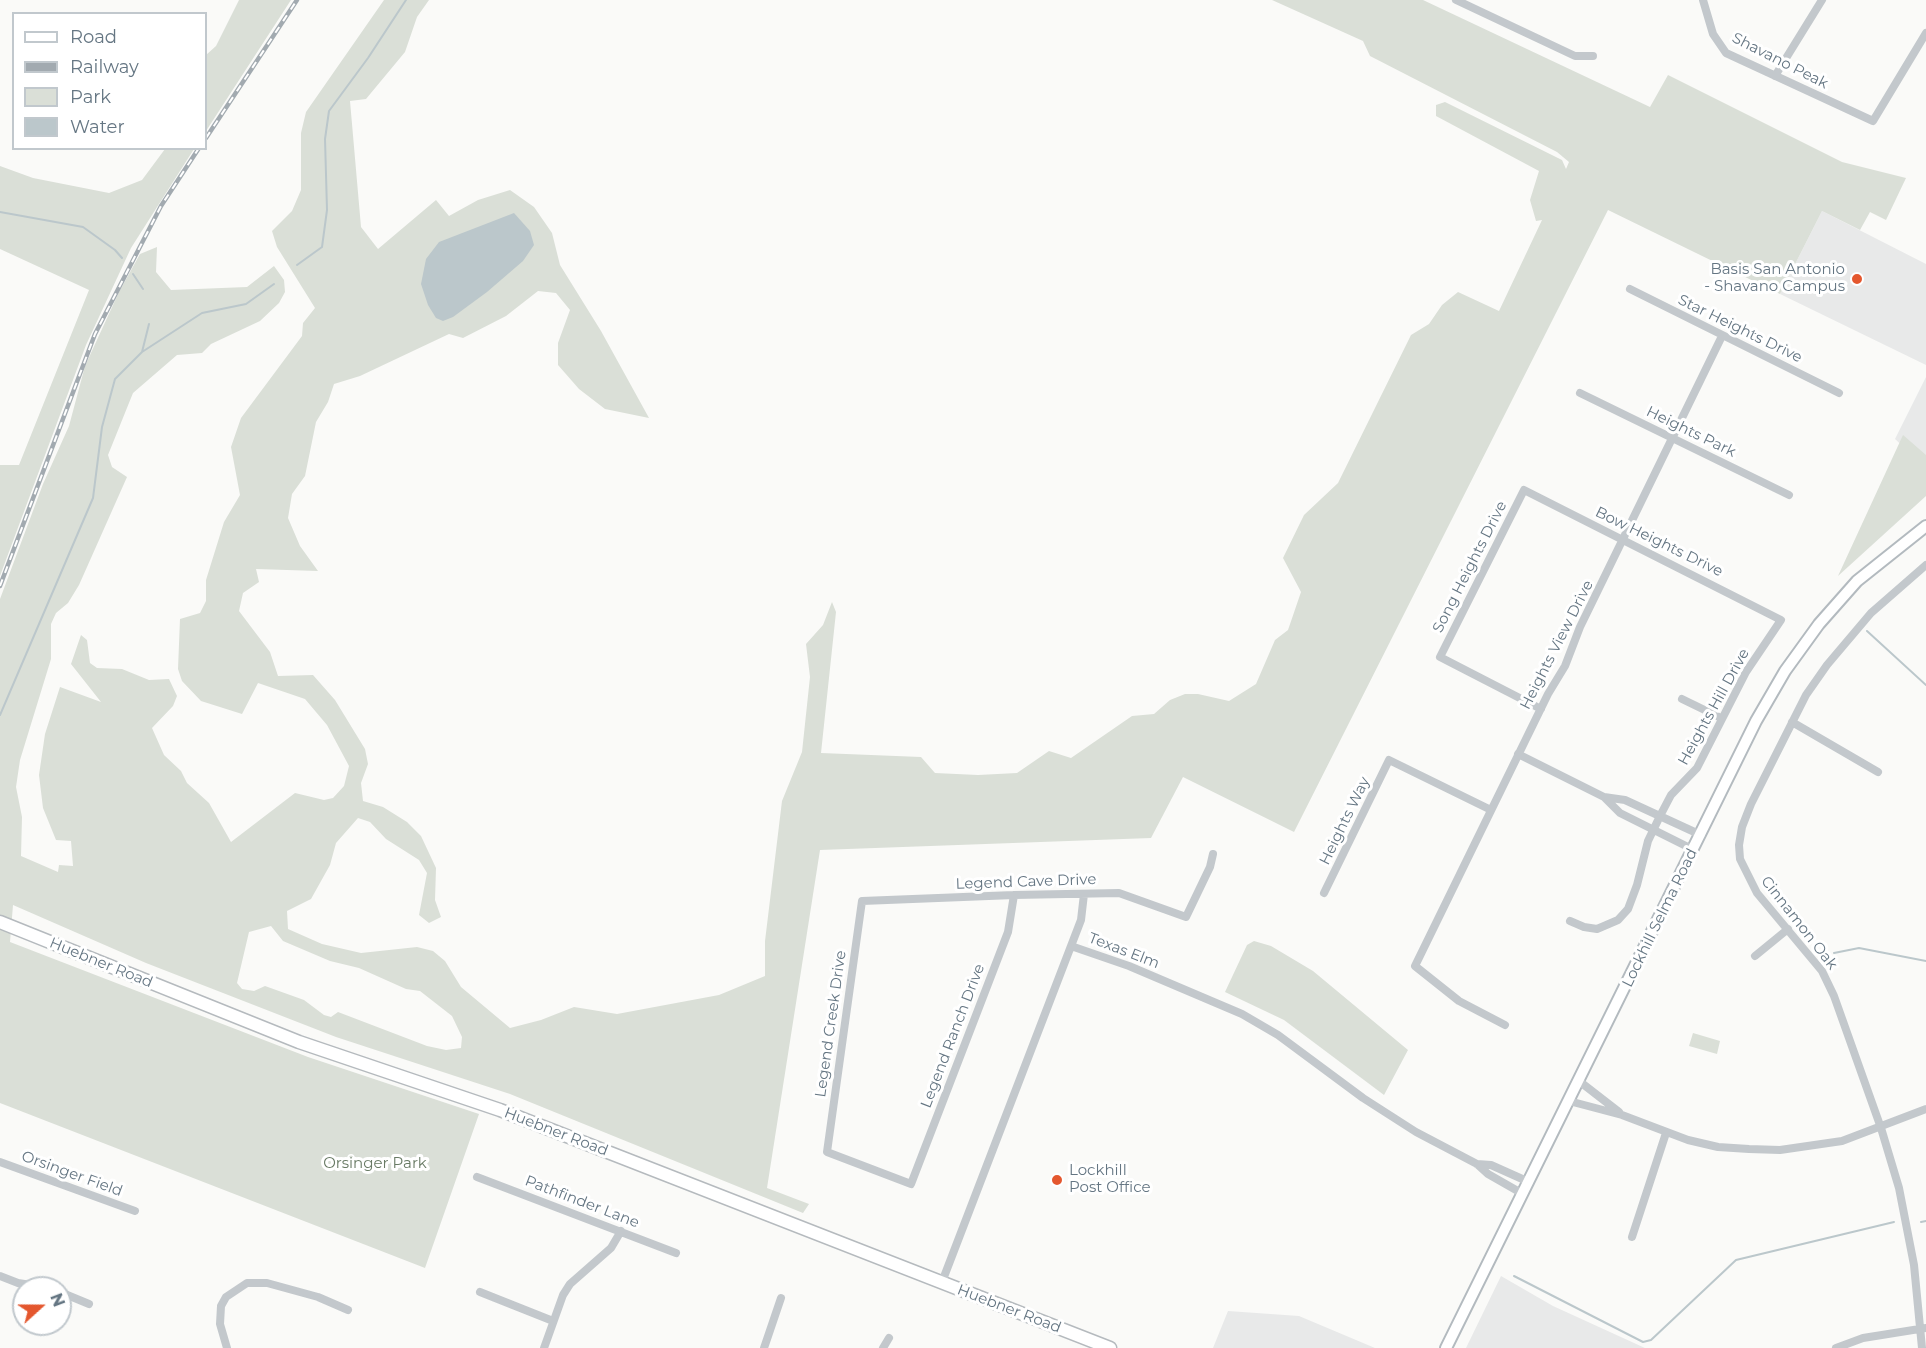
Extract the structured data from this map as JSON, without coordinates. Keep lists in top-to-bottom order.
{
  "streets": {
    "main road": ["Lockhill Selma Road", "Huebner Road"],
    "street": [
      "Shavano Peak",
      "Star Heights Drive",
      "Heights Park",
      "Bow Heights Drive",
      "Song Heights Drive",
      "Heights View Drive",
      "Heights Hill Drive",
      "Heights Way",
      "Legend Cave Drive",
      "Cinnamon Oak",
      "Texas Elm",
      "Legend Creek Drive",
      "Legend Ranch Drive",
      "Orsinger Field",
      "Pathfinder Lane"
    ]
  },
  "crossings": [
    ["Star Heights Drive", "Heights View Drive"],
    ["Heights Park", "Heights View Drive"],
    ["Bow Heights Drive", "Song Heights Drive"],
    ["Bow Heights Drive", "Heights View Drive"],
    ["Bow Heights Drive", "Heights Hill Drive"],
    ["Song Heights Drive", "Heights View Drive"],
    ["Heights View Drive", "Heights Way"],
    ["Legend Cave Drive", "Legend Creek Drive"],
    ["Legend Cave Drive", "Legend Ranch Drive"],
    ["Lockhill Selma Road", "Texas Elm"],
    ["Texas Elm", "Huebner Road"],
    ["Legend Creek Drive", "Legend Ranch Drive"]
  ],
  "parks": ["Orsinger Park"],
  "places": ["Basis San Antonio - Shavano Campus", "Lockhill Post Office"],
  "legend": [
    "Road",
    "Railway",
    "Park",
    "Water"
  ],
  "north": "right"
}
